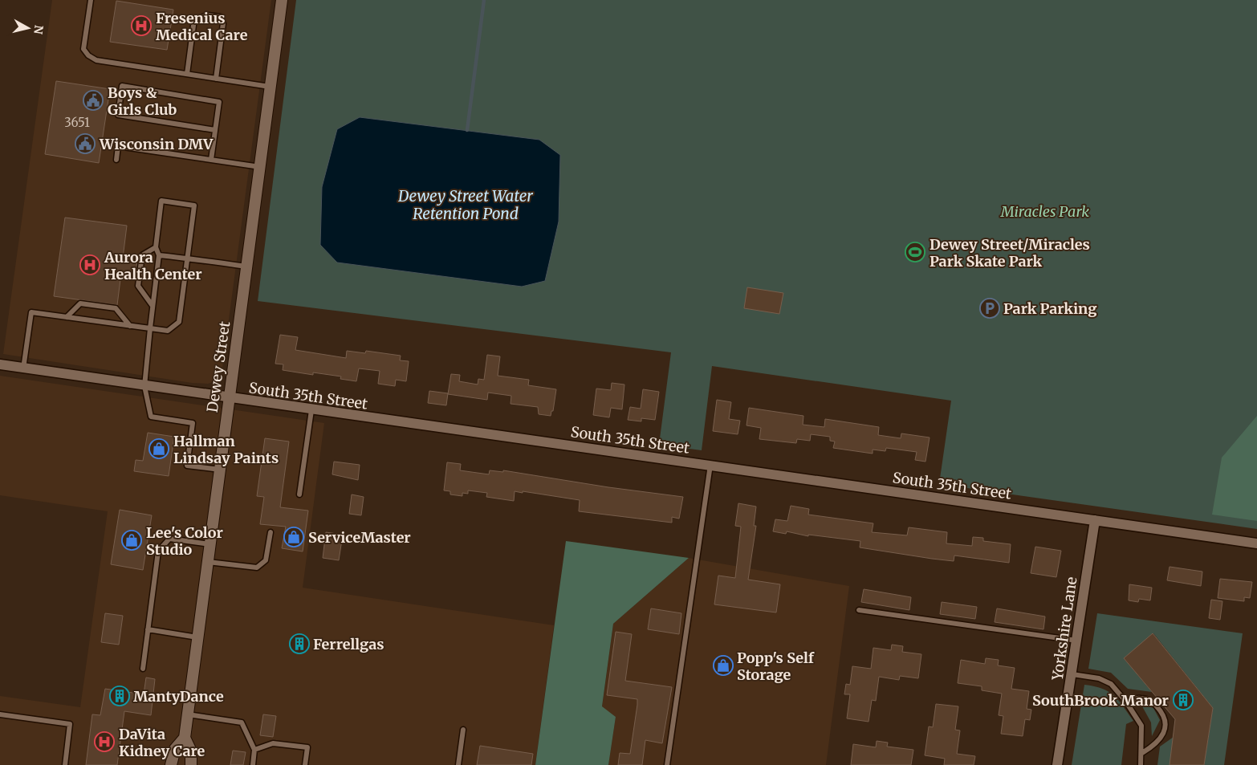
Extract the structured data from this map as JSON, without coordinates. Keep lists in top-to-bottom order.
{
  "streets": {
    "street": ["Dewey Street", "South 35th Street", "Yorkshire Lane"]
  },
  "crossings": [
    ["Dewey Street", "South 35th Street"],
    ["South 35th Street", "Yorkshire Lane"]
  ],
  "water": ["Dewey Street Water Retention Pond"],
  "parks": ["Miracles Park"],
  "places": {
    "hospital": ["Fresenius Medical Care", "Aurora Health Center", "DaVita Kidney Care"],
    "public building": ["Boys & Girls Club", "Wisconsin DMV"],
    "sports": ["Dewey Street/Miracles Park Skate Park"],
    "parking": ["Park Parking"],
    "shop": [
      "Hallman Lindsay Paints",
      "ServiceMaster",
      "Lee's Color Studio",
      "Popp's Self Storage"
    ],
    "building": ["Ferrellgas", "MantyDance", "SouthBrook Manor"]
  },
  "house_numbers": ["3651"],
  "north": "right"
}
